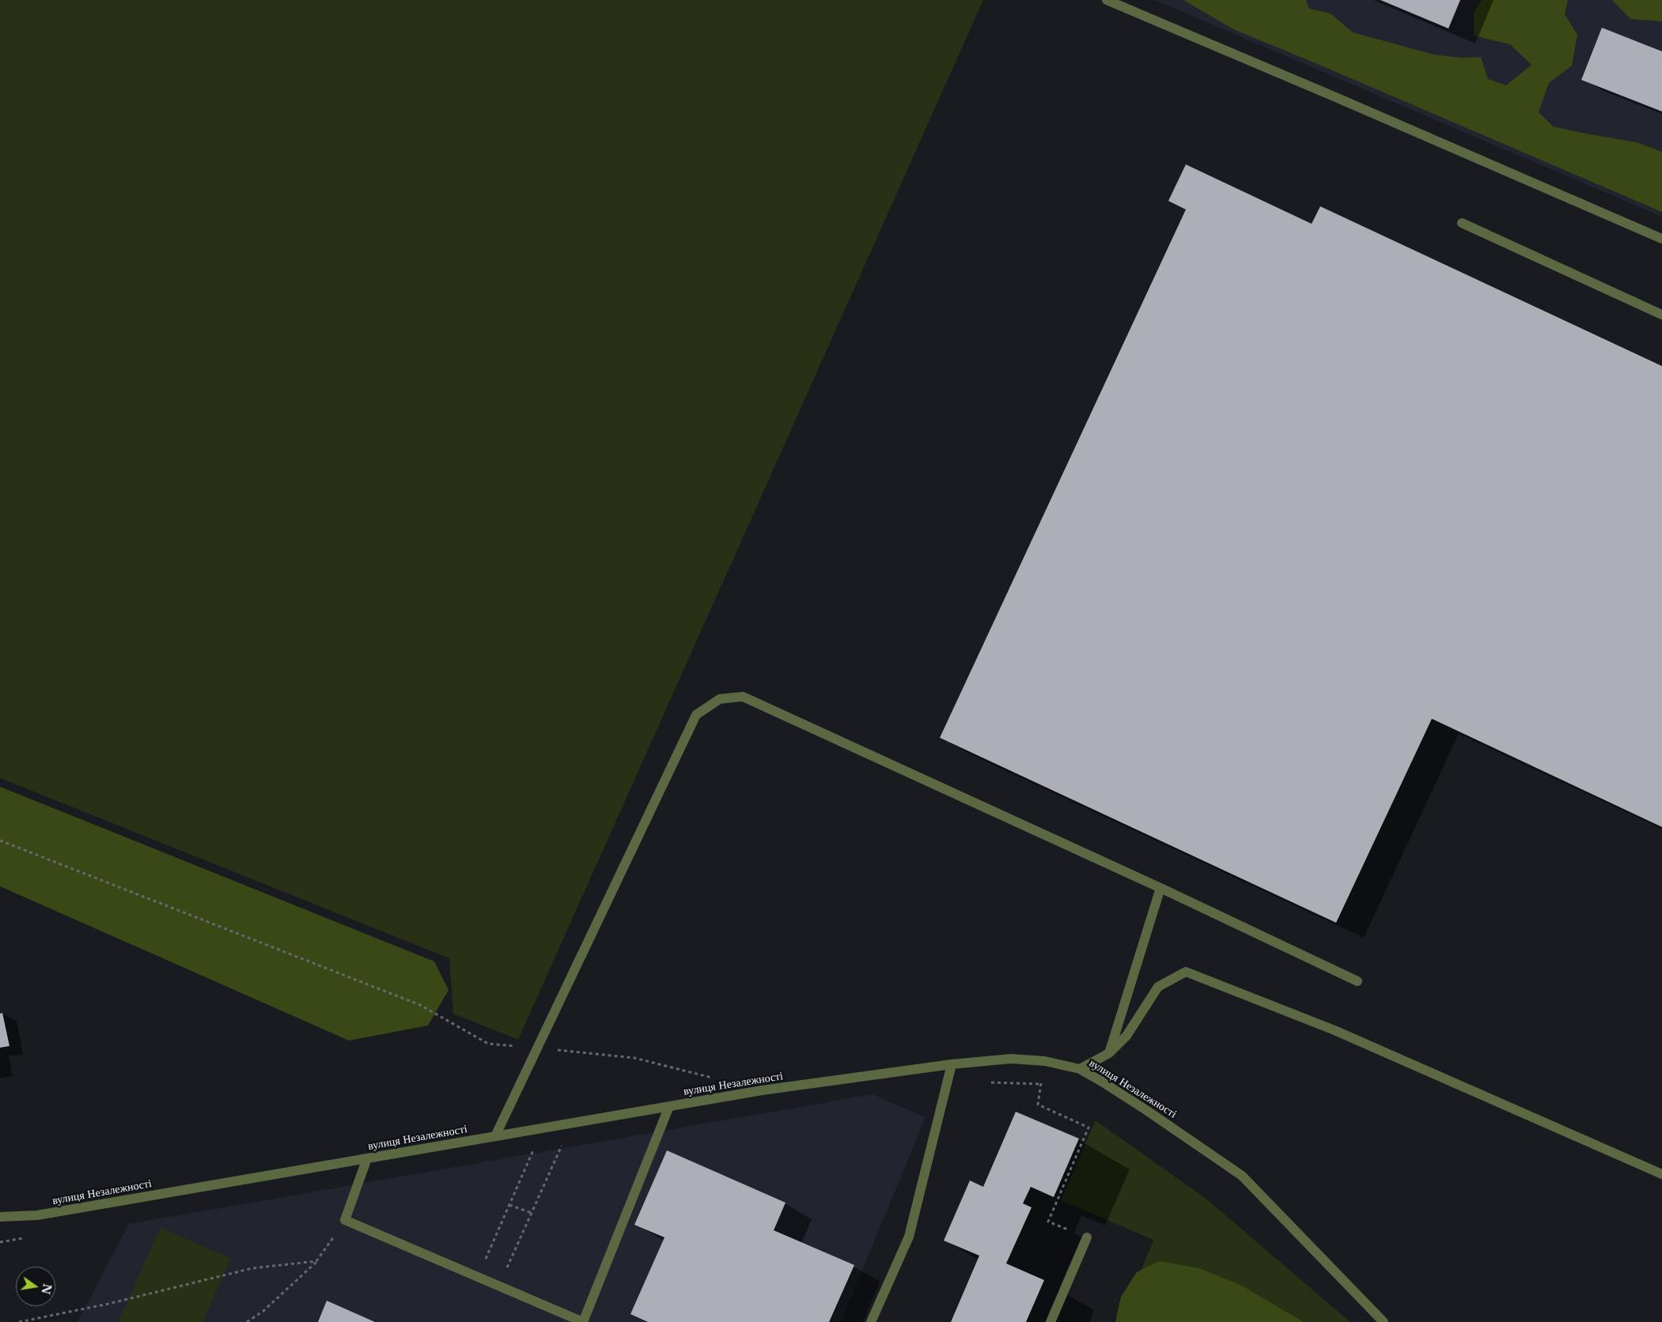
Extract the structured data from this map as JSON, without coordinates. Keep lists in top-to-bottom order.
{
  "streets": {
    "street": ["вулиця Незалежності"]
  },
  "north": "right"
}
